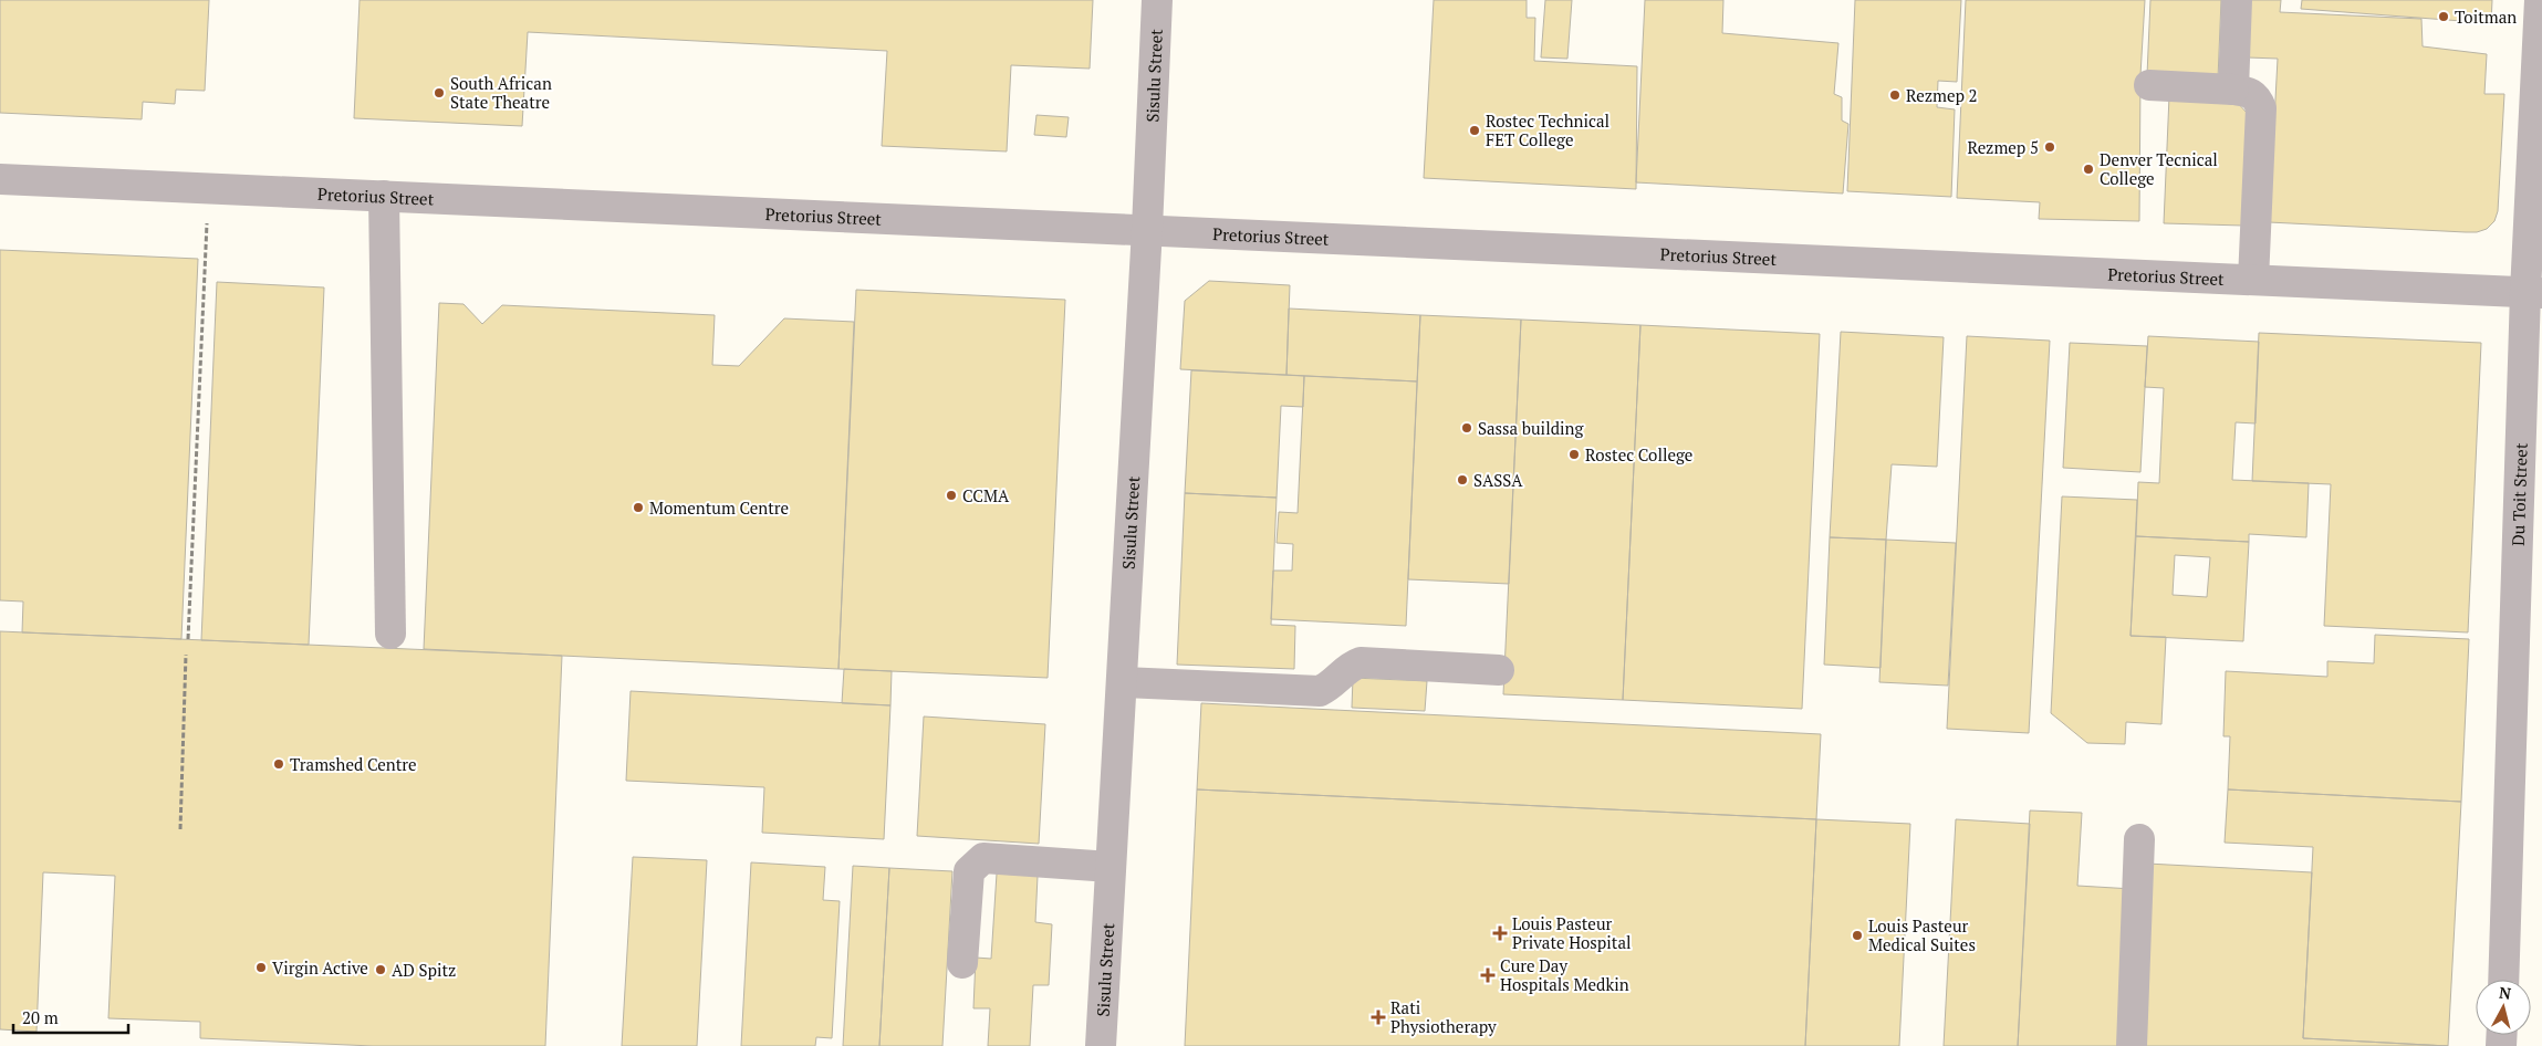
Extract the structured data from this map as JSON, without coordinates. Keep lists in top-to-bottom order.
{
  "streets": {
    "street": ["Sisulu Street", "Pretorius Street", "Du Toit Street"]
  },
  "crossings": [
    ["Sisulu Street", "Pretorius Street"],
    ["Pretorius Street", "Du Toit Street"]
  ],
  "places": {
    "other": [
      "Toitman",
      "South African State Theatre",
      "Rezmep 2",
      "Rostec Technical FET College",
      "Rezmep 5",
      "Denver Tecnical College",
      "Sassa building",
      "Rostec College",
      "SASSA",
      "CCMA",
      "Momentum Centre",
      "Tramshed Centre",
      "Louis Pasteur Medical Suites",
      "Virgin Active",
      "AD Spitz"
    ],
    "health": ["Louis Pasteur Private Hospital", "Cure Day Hospitals Medkin", "Rati Physiotherapy"]
  },
  "scale_bar": "20 m",
  "north": "top"
}
